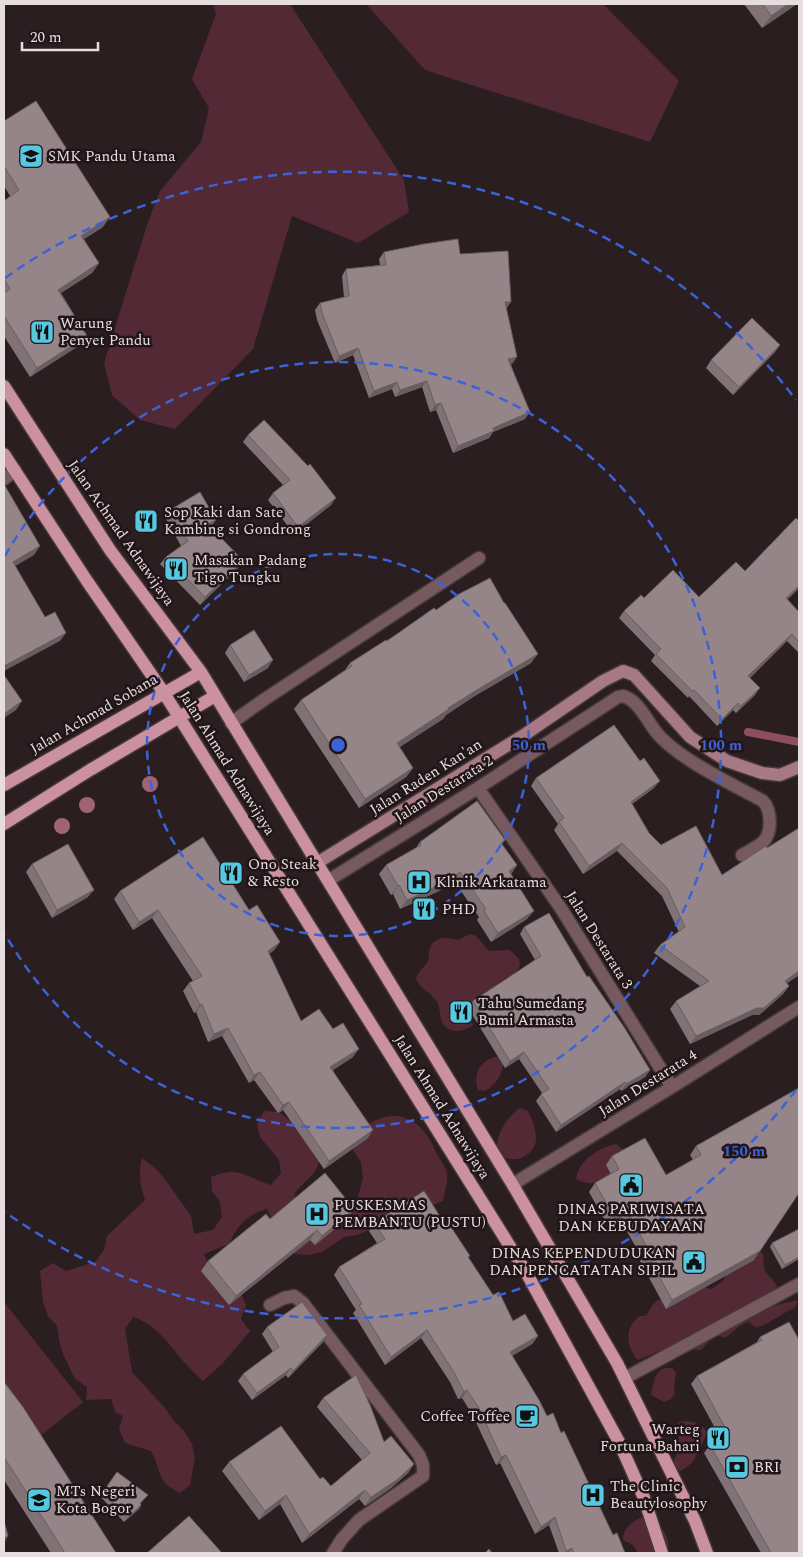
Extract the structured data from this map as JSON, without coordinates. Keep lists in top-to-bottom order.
{
  "streets": {
    "main road": ["Jalan Achmad Adnawijaya", "Jalan Achmad Sobana", "Jalan Ahmad Adnawijaya"],
    "street": [
      "Jalan Raden Kan'an",
      "Jalan Destarata 2",
      "Jalan Destarata 3",
      "Jalan Destarata 4"
    ]
  },
  "crossings": [
    ["Jalan Achmad Adnawijaya", "Jalan Achmad Sobana"],
    ["Jalan Achmad Adnawijaya", "Jalan Ahmad Adnawijaya"],
    ["Jalan Achmad Sobana", "Jalan Ahmad Adnawijaya"],
    ["Jalan Ahmad Adnawijaya", "Jalan Raden Kan'an"],
    ["Jalan Ahmad Adnawijaya", "Jalan Destarata 2"],
    ["Jalan Ahmad Adnawijaya", "Jalan Destarata 4"],
    ["Jalan Destarata 2", "Jalan Destarata 3"],
    ["Jalan Destarata 3", "Jalan Destarata 4"]
  ],
  "places": {
    "school or university": ["SMK Pandu Utama", "MTs Negeri Kota Bogor"],
    "restaurant": [
      "Warung Penyet Pandu",
      "Sop Kaki dan Sate Kambing si Gondrong",
      "Masakan Padang Tigo Tungku",
      "Ono Steak & Resto",
      "PHD",
      "Tahu Sumedang Bumi Armasta",
      "Warteg Fortuna Bahari"
    ],
    "hospital": ["Klinik Arkatama", "PUSKESMAS PEMBANTU (PUSTU)", "The Clinic Beautylosophy"],
    "public building": ["DINAS PARIWISATA DAN KEBUDAYAAN", "DINAS KEPENDUDUKAN DAN PENCATATAN SIPIL"],
    "cafe": ["Coffee Toffee"],
    "bank": ["BRI"]
  },
  "scale_bar": "20 m",
  "rings": ["50 m", "100 m", "150 m"]
}
